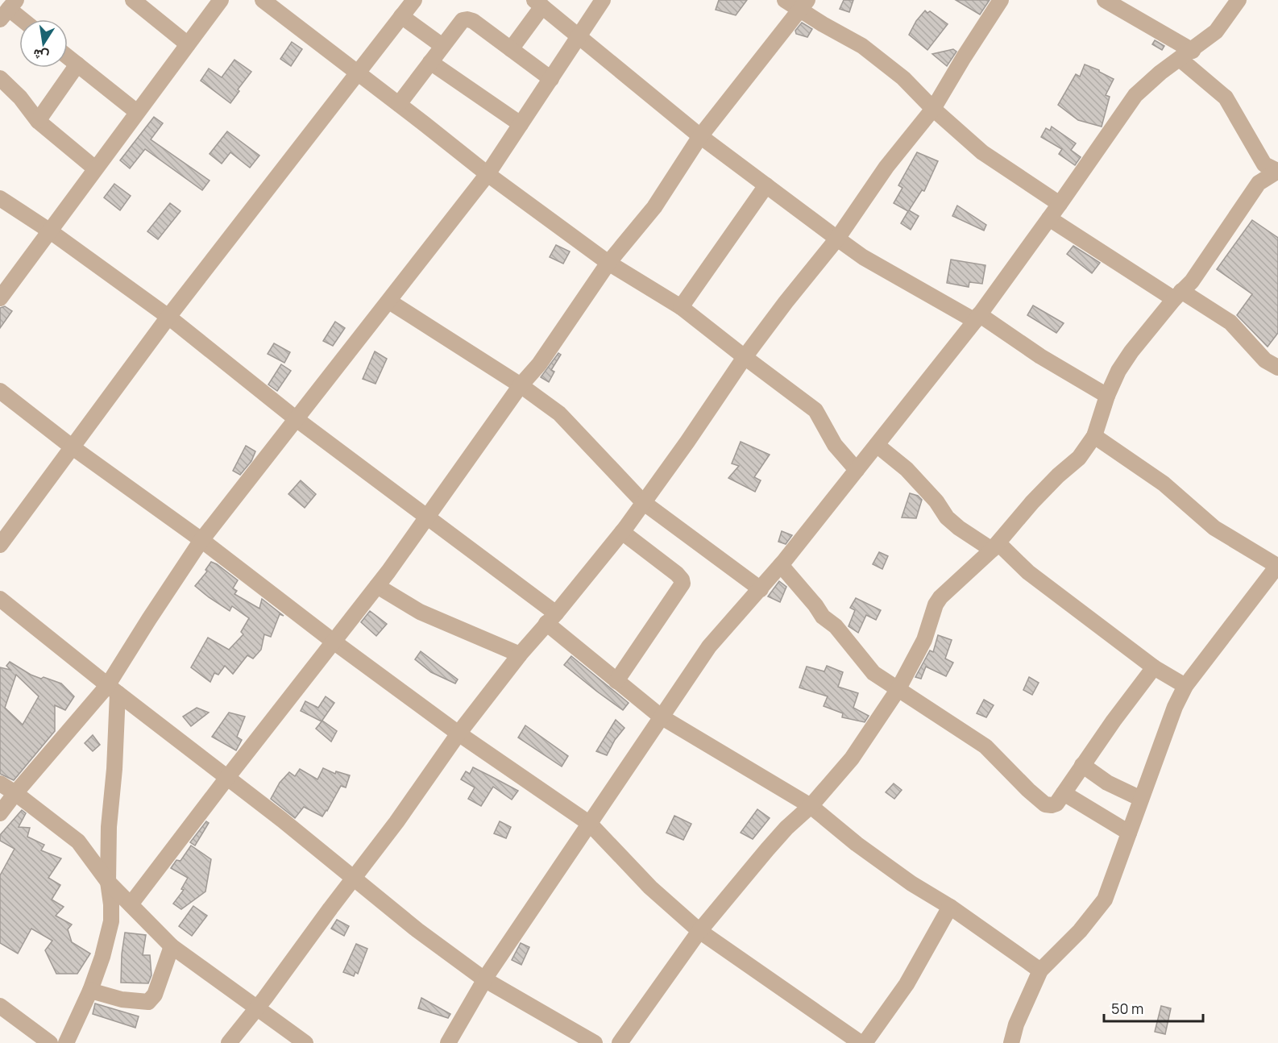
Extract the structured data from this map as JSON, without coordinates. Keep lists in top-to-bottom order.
{
  "scale_bar": "50 m",
  "north": "bottom"
}
